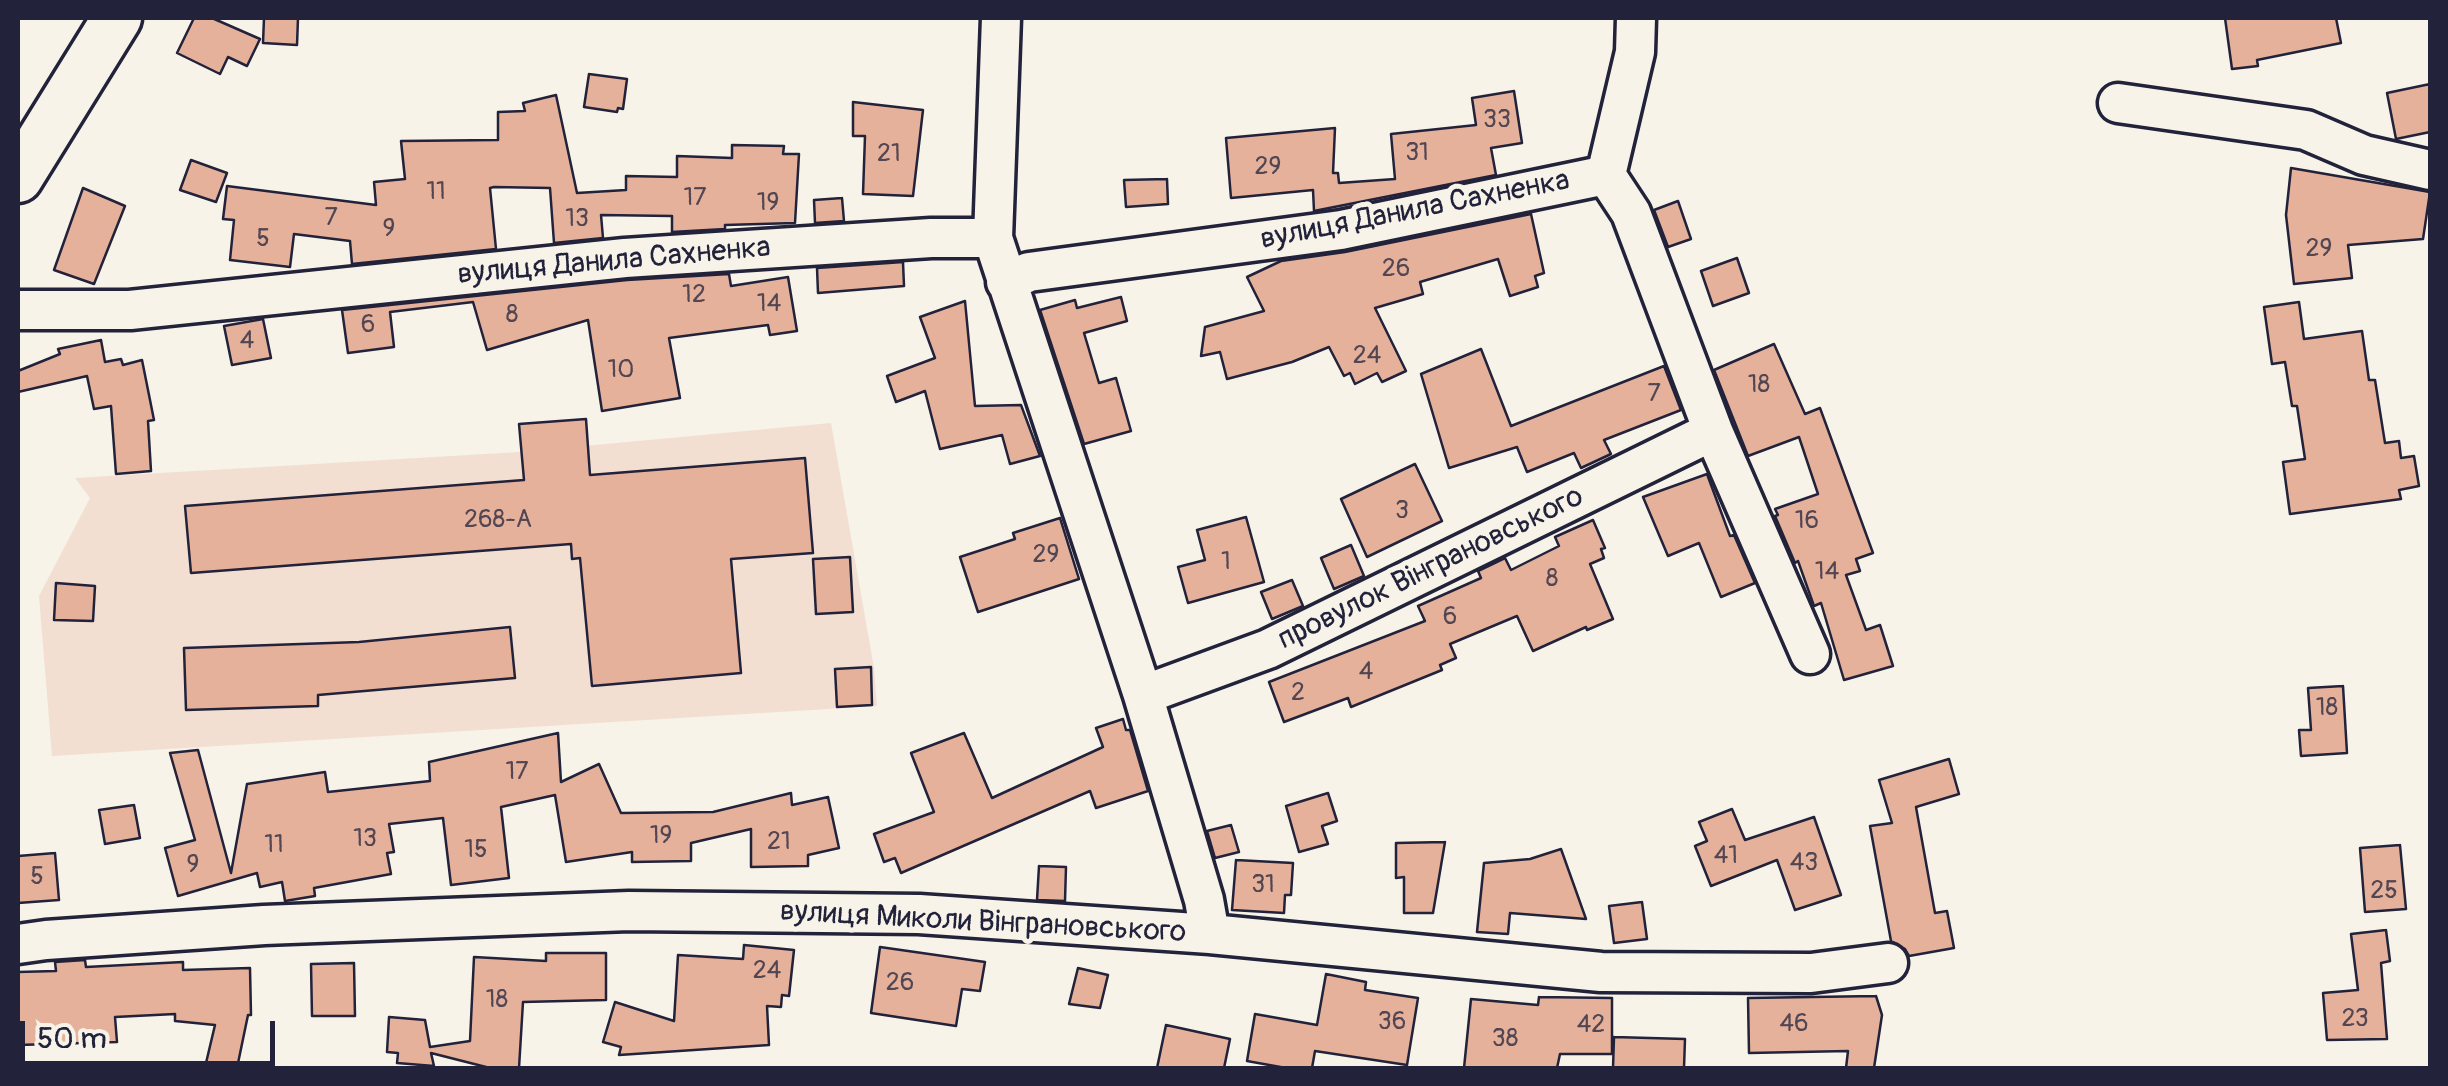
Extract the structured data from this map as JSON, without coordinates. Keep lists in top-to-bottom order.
{
  "streets": {
    "street": ["вулиця Данила Сахненка", "провулок Вінграновського", "вулиця Миколи Вінграновського"]
  },
  "house_numbers": [
    "33",
    "31",
    "21",
    "29",
    "11",
    "17",
    "19",
    "7",
    "13",
    "9",
    "5",
    "29",
    "26",
    "12",
    "14",
    "8",
    "6",
    "4",
    "24",
    "10",
    "18",
    "7",
    "3",
    "268-А",
    "16",
    "29",
    "1",
    "14",
    "8",
    "6",
    "4",
    "2",
    "18",
    "17",
    "19",
    "13",
    "21",
    "11",
    "15",
    "41",
    "43",
    "9",
    "5",
    "31",
    "25",
    "24",
    "26",
    "18",
    "23",
    "36",
    "46",
    "42",
    "38"
  ],
  "scale_bar": "50 m"
}
